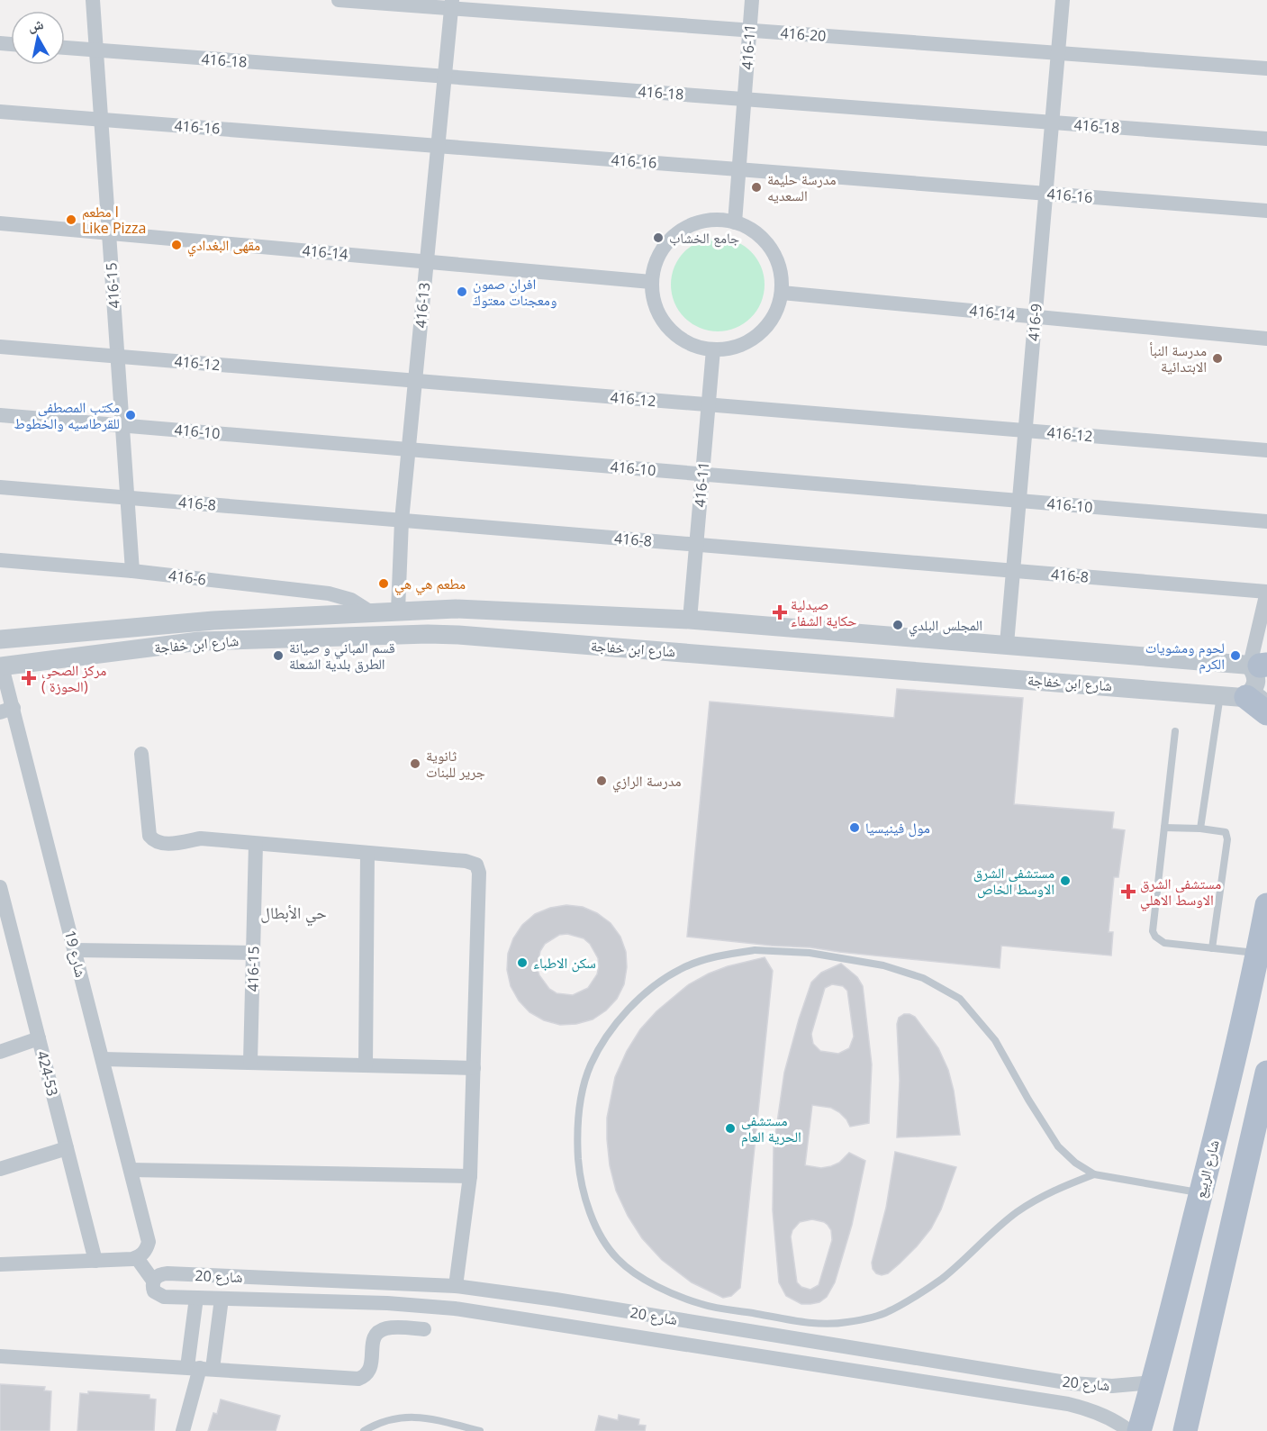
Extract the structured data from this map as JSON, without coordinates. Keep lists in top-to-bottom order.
{
  "streets": {
    "main road": ["شارع الربيع"],
    "street": [
      "416-20",
      "416-11",
      "416-18",
      "416-16",
      "416-14",
      "416-15",
      "416-13",
      "416-9",
      "416-12",
      "416-10",
      "416-8",
      "416-6",
      "شارع ابن خفاجة",
      "شارع 19",
      "424-53",
      "شارع 20"
    ]
  },
  "crossings": [
    ["416-20", "416-11"],
    ["416-20", "416-13"],
    ["416-20", "416-9"],
    ["416-11", "416-18"],
    ["416-11", "416-16"],
    ["416-11", "416-14"],
    ["416-11", "416-12"],
    ["416-11", "416-10"],
    ["416-11", "416-8"],
    ["416-11", "شارع ابن خفاجة"],
    ["416-18", "416-15"],
    ["416-18", "416-13"],
    ["416-18", "416-9"],
    ["416-16", "416-15"],
    ["416-16", "416-13"],
    ["416-16", "416-9"],
    ["416-14", "416-15"],
    ["416-14", "416-13"],
    ["416-14", "416-9"],
    ["416-15", "416-12"],
    ["416-15", "416-10"],
    ["416-15", "416-8"],
    ["416-15", "416-6"],
    ["416-13", "416-12"],
    ["416-13", "416-10"],
    ["416-13", "416-8"],
    ["416-13", "شارع ابن خفاجة"],
    ["416-9", "416-12"],
    ["416-9", "416-10"],
    ["416-9", "416-8"],
    ["416-9", "شارع ابن خفاجة"],
    ["416-6", "شارع ابن خفاجة"],
    ["شارع ابن خفاجة", "شارع 19"],
    ["شارع 19", "شارع 20"],
    ["شارع الربيع", "شارع 20"]
  ],
  "districts": ["حي الأبطال"],
  "places": {
    "other": [
      "مدرسة حليمة السعديه",
      "مطعم I Like Pizza",
      "جامع الخشاب",
      "مقهى البغدادي",
      "افران صمون ومعجنات معتوكَ",
      "مدرسة النبأ الابتدائية",
      "مكتب المصطفى للقرطاسيه والخطوط",
      "مطعم هي هي",
      "المجلس البلدي",
      "قسم المباني و صيانة الطرق بلدية الشعلة",
      "لحوم ومشويات الكرم",
      "ثانوية جرير للبنات",
      "مدرسة الرازي",
      "مول فينيسيا",
      "مستشفى الشرق الاوسط الخاص",
      "سكن الاطباء",
      "مستشفى الحرية العام"
    ],
    "health": ["صيدلية حكاية الشفاء", "مركز الصحي ( الحوزة)", "مستشفى الشرق الاوسط الاهلي"]
  },
  "north": "top"
}
